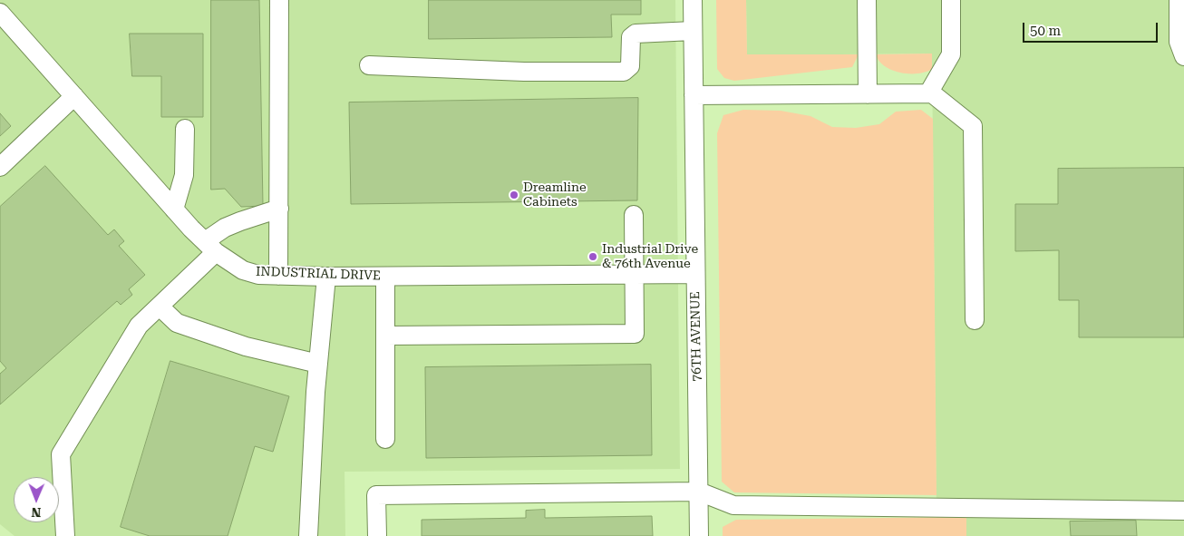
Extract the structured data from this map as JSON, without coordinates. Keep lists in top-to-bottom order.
{
  "streets": {
    "street": ["INDUSTRIAL DRIVE", "76TH AVENUE"]
  },
  "crossings": [
    ["INDUSTRIAL DRIVE", "76TH AVENUE"]
  ],
  "places": ["Dreamline Cabinets", "Industrial Drive & 76th Avenue"],
  "scale_bar": "50 m",
  "north": "bottom"
}
